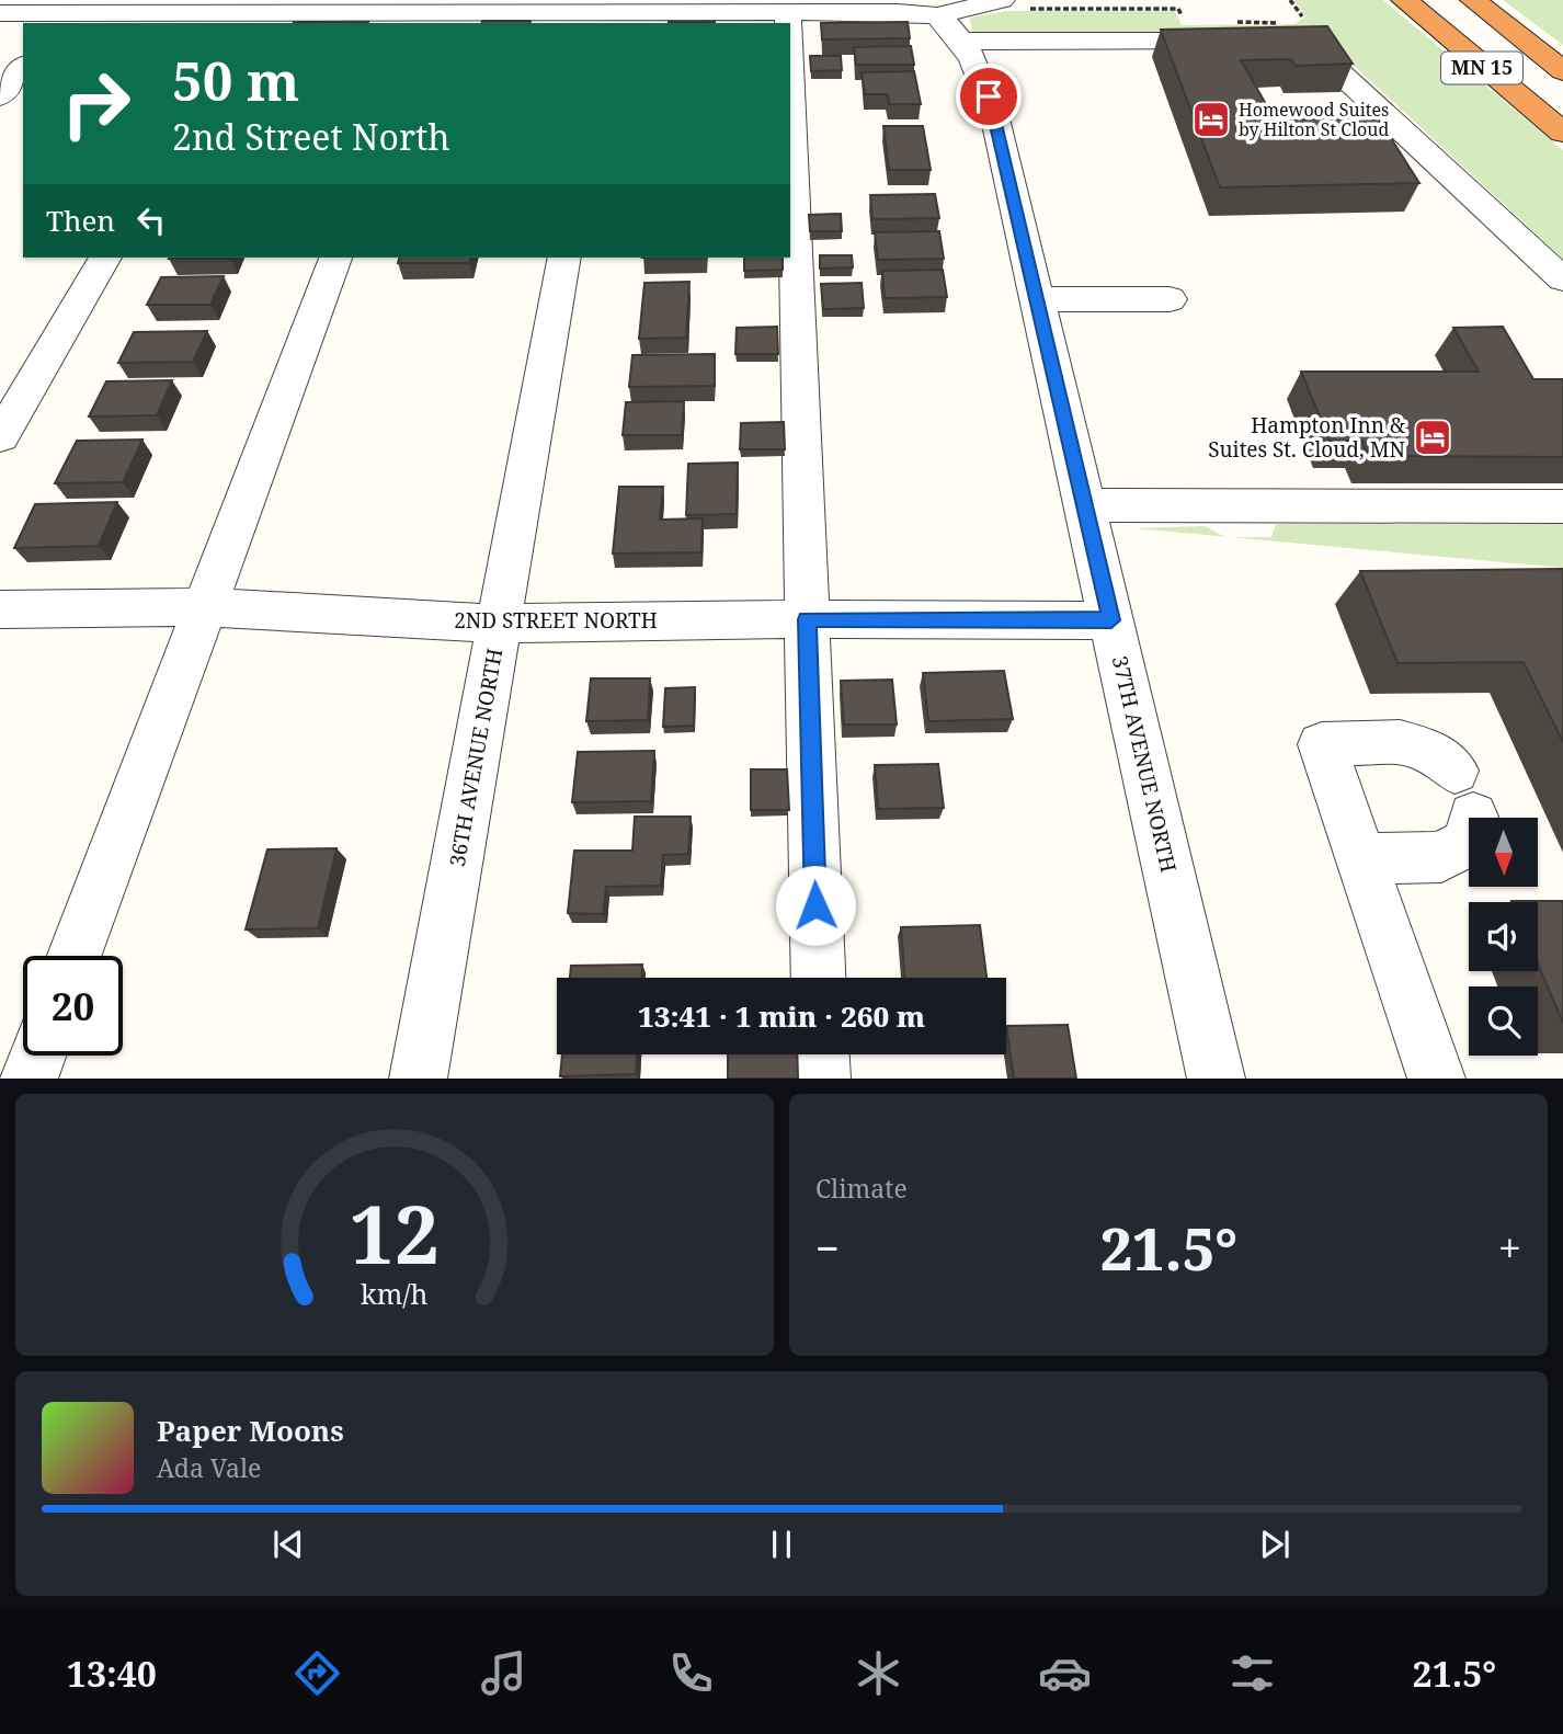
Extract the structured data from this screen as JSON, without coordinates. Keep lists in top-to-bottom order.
{
  "streets": {
    "highway": ["MN 15"],
    "street": ["2ND STREET NORTH", "36TH AVENUE NORTH", "37TH AVENUE NORTH"]
  },
  "crossings": [
    ["2ND STREET NORTH", "36TH AVENUE NORTH"],
    ["2ND STREET NORTH", "37TH AVENUE NORTH"]
  ],
  "places": {
    "hotel": ["Homewood Suites by Hilton St Cloud", "Hampton Inn & Suites St. Cloud, MN"]
  },
  "north": "bottom",
  "page": {
    "turn": ["50 m", "2nd Street North"],
    "then": "Then",
    "limit": "20",
    "trip": "13:41 · 1 min · 260 m",
    "tile": "Climate",
    "heat": ["−", "21.5°", "+"],
    "song": ["Paper Moons", "Ada Vale"],
    "tabs": ["13:40", "21.5°"],
    "gauge": ["12", "km/h"]
  }
}
